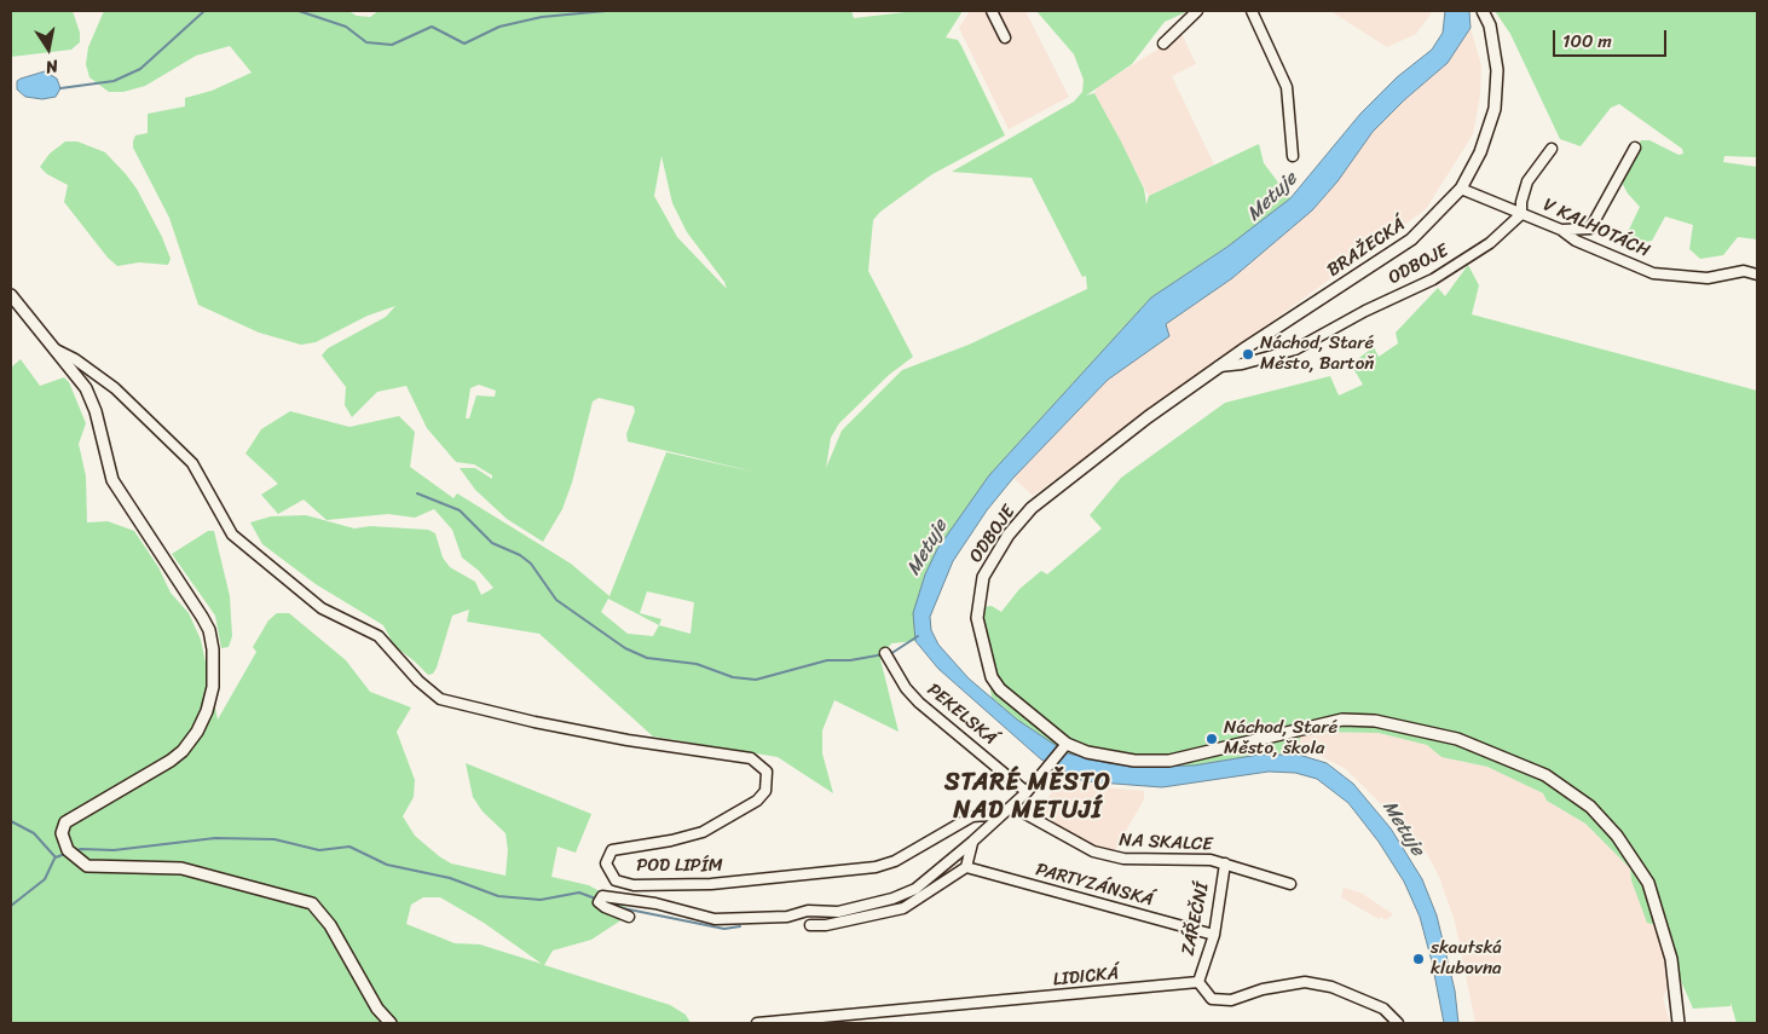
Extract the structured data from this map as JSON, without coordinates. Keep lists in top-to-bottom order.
{
  "streets": {
    "street": [
      "V KALHOTÁCH",
      "BRAŽECKÁ",
      "ODBOJE",
      "PEKELSKÁ",
      "NA SKALCE",
      "POD LIPÍM",
      "PARTYZÁNSKÁ",
      "ZÁŘEČNÍ",
      "LIDICKÁ"
    ]
  },
  "crossings": [
    ["V KALHOTÁCH", "BRAŽECKÁ"],
    ["V KALHOTÁCH", "ODBOJE"],
    ["BRAŽECKÁ", "ODBOJE"],
    ["NA SKALCE", "ZÁŘEČNÍ"],
    ["PARTYZÁNSKÁ", "ZÁŘEČNÍ"],
    ["ZÁŘEČNÍ", "LIDICKÁ"]
  ],
  "districts": ["STARÉ MĚSTO NAD METUJÍ"],
  "water": ["Metuje"],
  "places": ["Náchod, Staré Město, Bartoň", "Náchod, Staré Město, škola", "skautská klubovna"],
  "scale_bar": "100 m",
  "north": "bottom"
}
